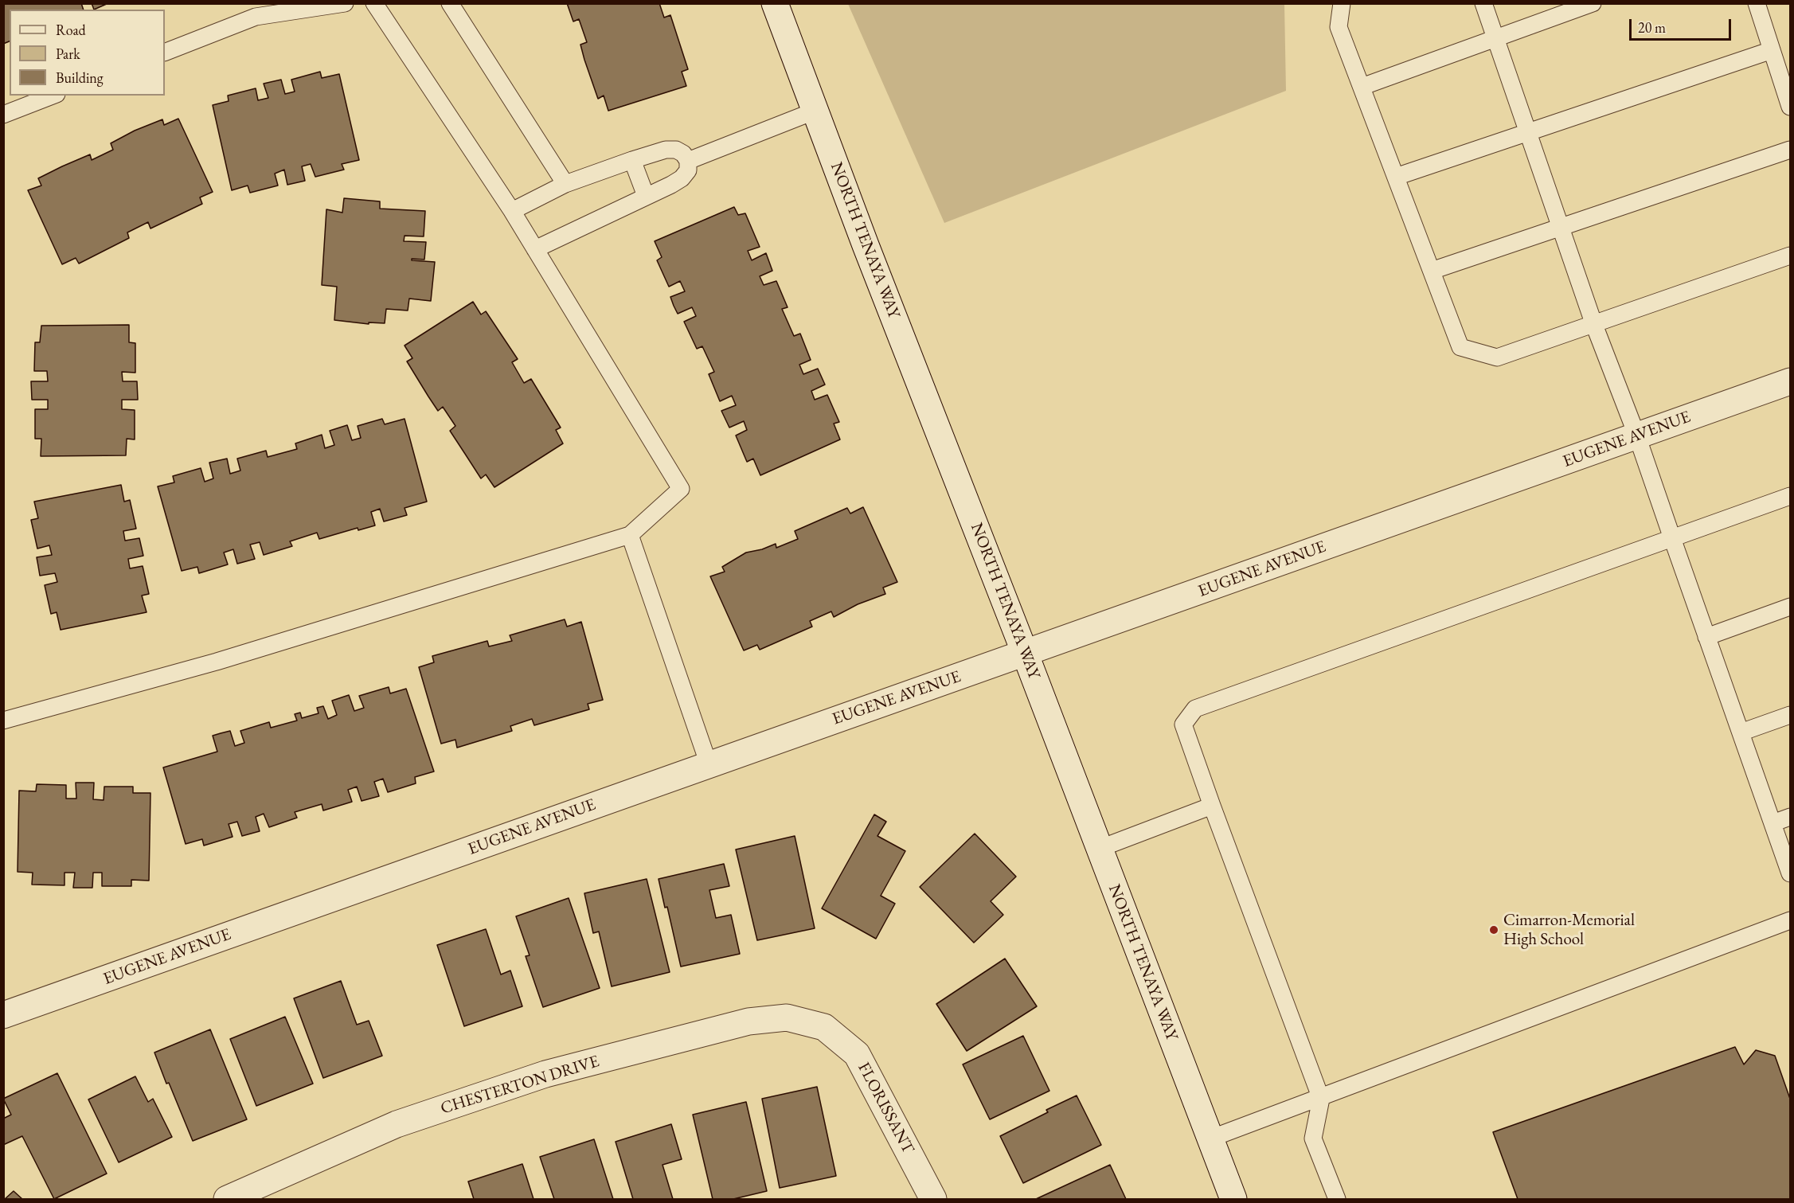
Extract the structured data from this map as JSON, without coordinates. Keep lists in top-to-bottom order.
{
  "streets": {
    "street": [
      "NORTH TENAYA WAY",
      "EUGENE AVENUE",
      "CHESTERTON DRIVE",
      "FLORISSANT"
    ]
  },
  "crossings": [
    ["NORTH TENAYA WAY", "EUGENE AVENUE"],
    ["CHESTERTON DRIVE", "FLORISSANT"]
  ],
  "places": ["Cimarron-Memorial High School"],
  "legend": ["Road", "Park", "Building"],
  "scale_bar": "20 m"
}
